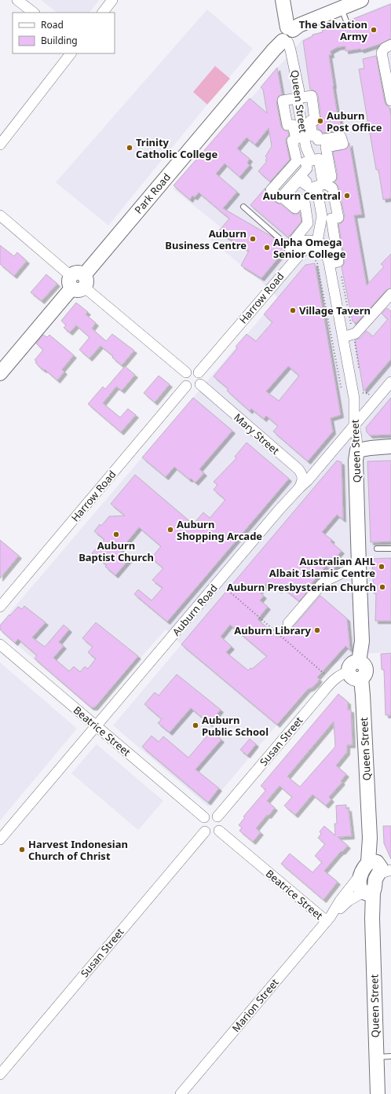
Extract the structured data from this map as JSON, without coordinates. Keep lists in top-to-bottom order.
{
  "streets": {
    "street": [
      "Queen Street",
      "Park Road",
      "Harrow Road",
      "Mary Street",
      "Auburn Road",
      "Beatrice Street",
      "Susan Street",
      "Marion Street"
    ]
  },
  "crossings": [
    ["Queen Street", "Park Road"],
    ["Queen Street", "Harrow Road"],
    ["Queen Street", "Auburn Road"],
    ["Queen Street", "Susan Street"],
    ["Queen Street", "Marion Street"],
    ["Harrow Road", "Mary Street"],
    ["Mary Street", "Auburn Road"],
    ["Auburn Road", "Beatrice Street"],
    ["Beatrice Street", "Susan Street"],
    ["Beatrice Street", "Marion Street"]
  ],
  "places": [
    "The Salvation Army",
    "Auburn Post Office",
    "Trinity Catholic College",
    "Auburn Central",
    "Auburn Business Centre",
    "Alpha Omega Senior College",
    "Village Tavern",
    "Auburn Shopping Arcade",
    "Auburn Baptist Church",
    "Australian AHL Albait Islamic Centre",
    "Auburn Presbysterian Church",
    "Auburn Library",
    "Auburn Public School",
    "Harvest Indonesian Church of Christ"
  ],
  "legend": ["Road", "Building"]
}
